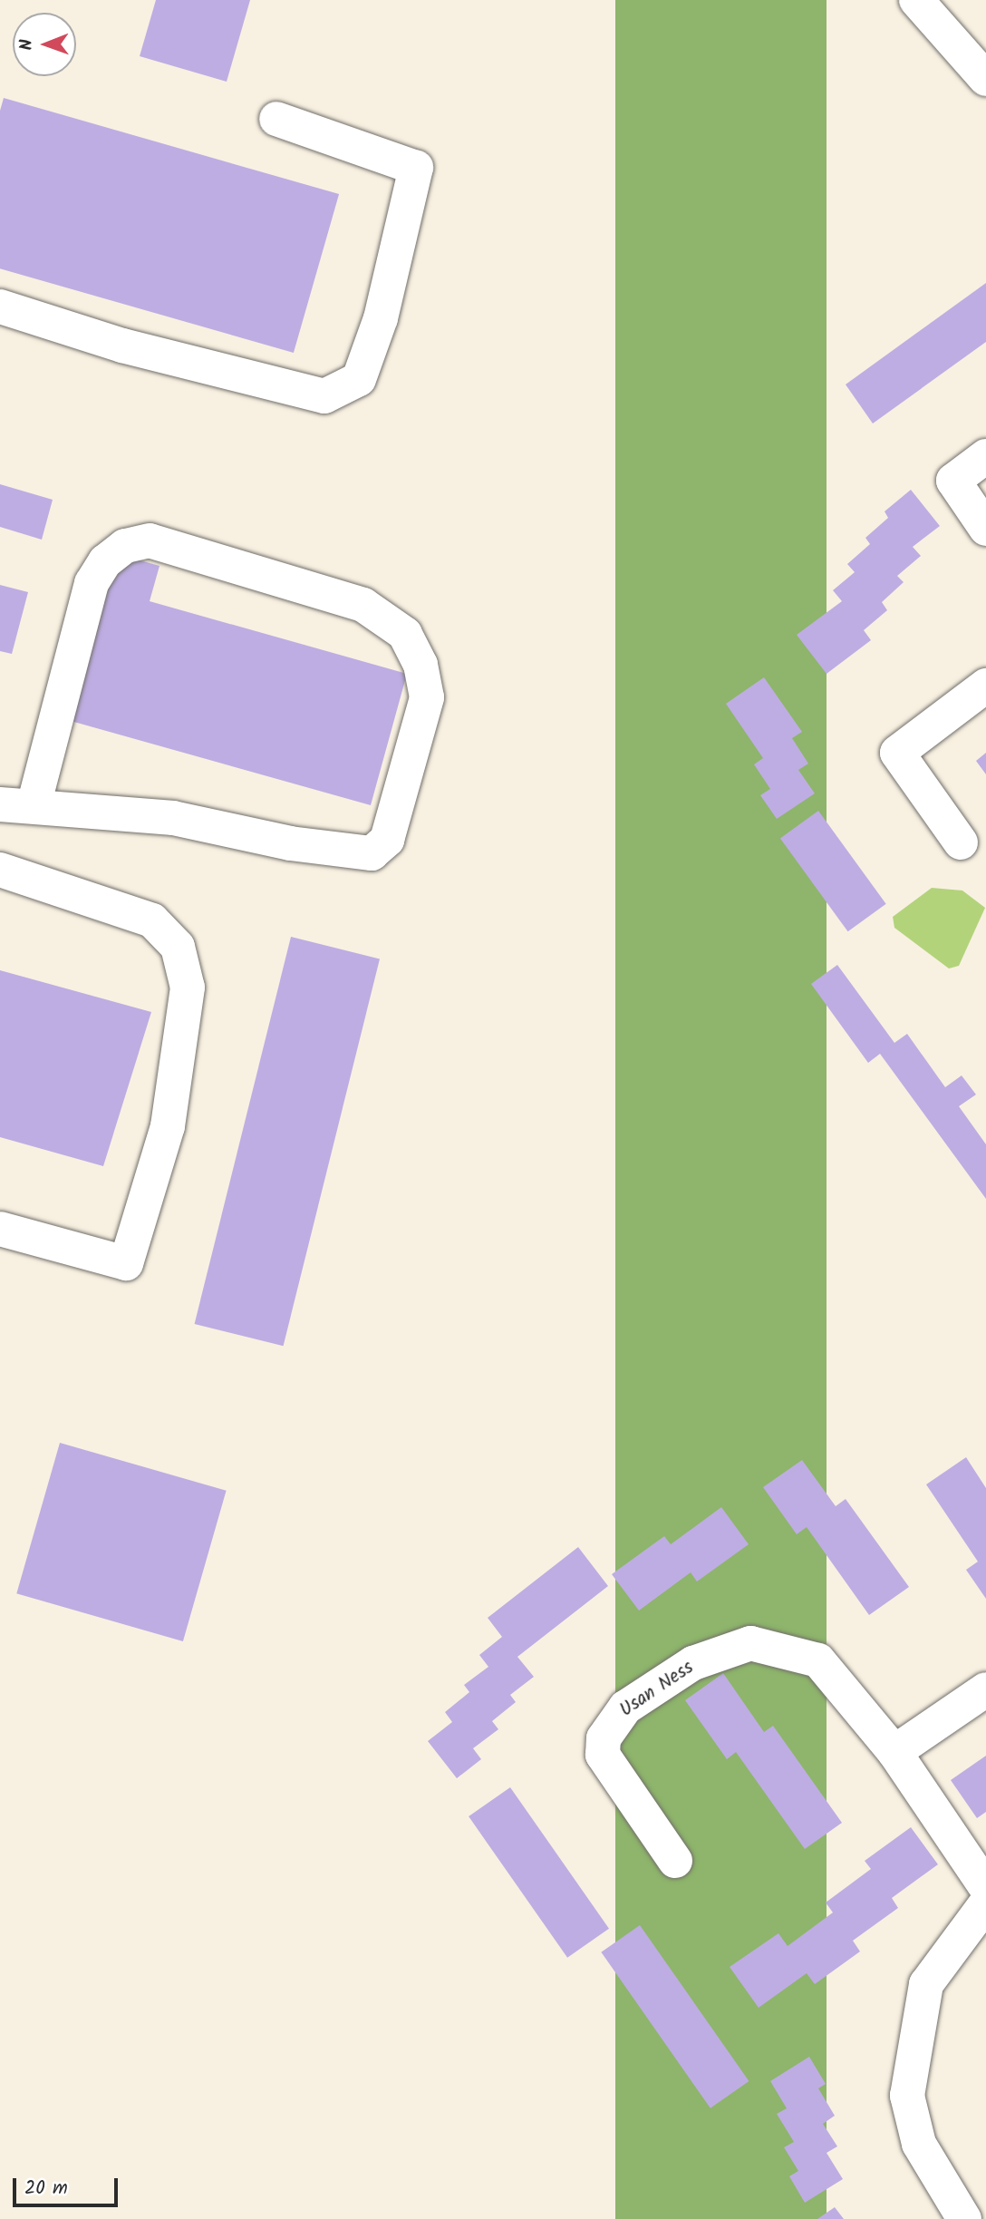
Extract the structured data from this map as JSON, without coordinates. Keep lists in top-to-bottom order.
{
  "streets": {
    "street": ["Usan Ness"]
  },
  "scale_bar": "20 m",
  "north": "left"
}
